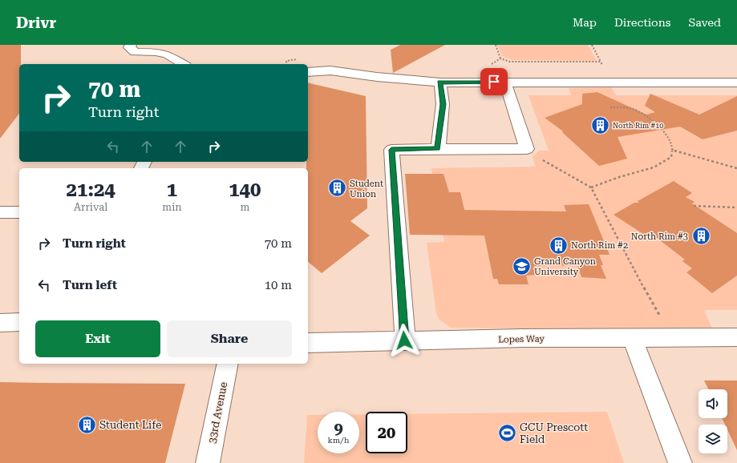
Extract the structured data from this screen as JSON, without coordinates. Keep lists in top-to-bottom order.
{
  "streets": {
    "street": ["Lopes Way", "33rd Avenue"]
  },
  "places": {
    "building": [
      "North Rim #10",
      "Student Union",
      "North Rim #3",
      "North Rim #2",
      "Student Life"
    ],
    "school or university": ["Grand Canyon University"],
    "sports": ["GCU Prescott Field"]
  },
  "page": {
    "header": "Drivr",
    "nav": ["Map", "Directions", "Saved"],
    "turn": ["70 m", "Turn right"],
    "eta": [
      "21:24",
      "Arrival",
      "1",
      "min",
      "140",
      "m"
    ],
    "list": [
      {
        "name": "Turn right",
        "value": "70 m"
      },
      {
        "name": "Turn left",
        "value": "10 m"
      }
    ],
    "buttons": ["Exit", "Share"],
    "speed": "9 km/h",
    "limit": "20"
  }
}
